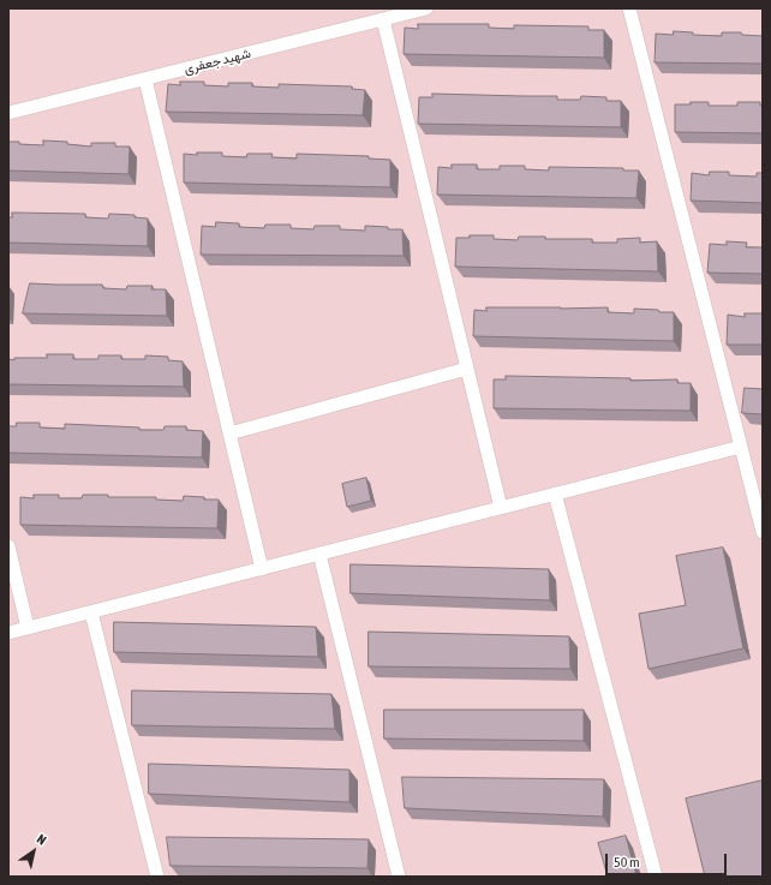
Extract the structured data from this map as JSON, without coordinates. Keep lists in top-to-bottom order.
{
  "streets": {
    "street": ["شهید جعفری"]
  },
  "scale_bar": "50 m",
  "north": "top right"
}
